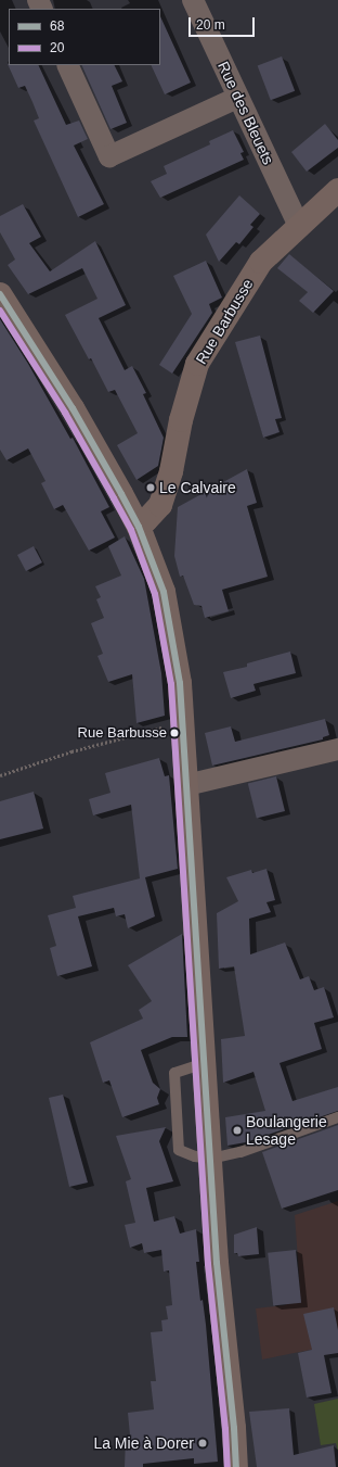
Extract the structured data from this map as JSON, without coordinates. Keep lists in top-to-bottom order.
{
  "streets": {
    "main road": ["Rue Barbusse"],
    "street": ["Rue des Bleuets"]
  },
  "crossings": [
    ["Rue des Bleuets", "Rue Barbusse"]
  ],
  "places": [
    "Le Calvaire",
    "Rue Barbusse",
    "Boulangerie Lesage",
    "La Mie à Dorer"
  ],
  "lines": ["transit line 68", "transit line 20"],
  "legend": ["68", "20"],
  "scale_bar": "20 m"
}
